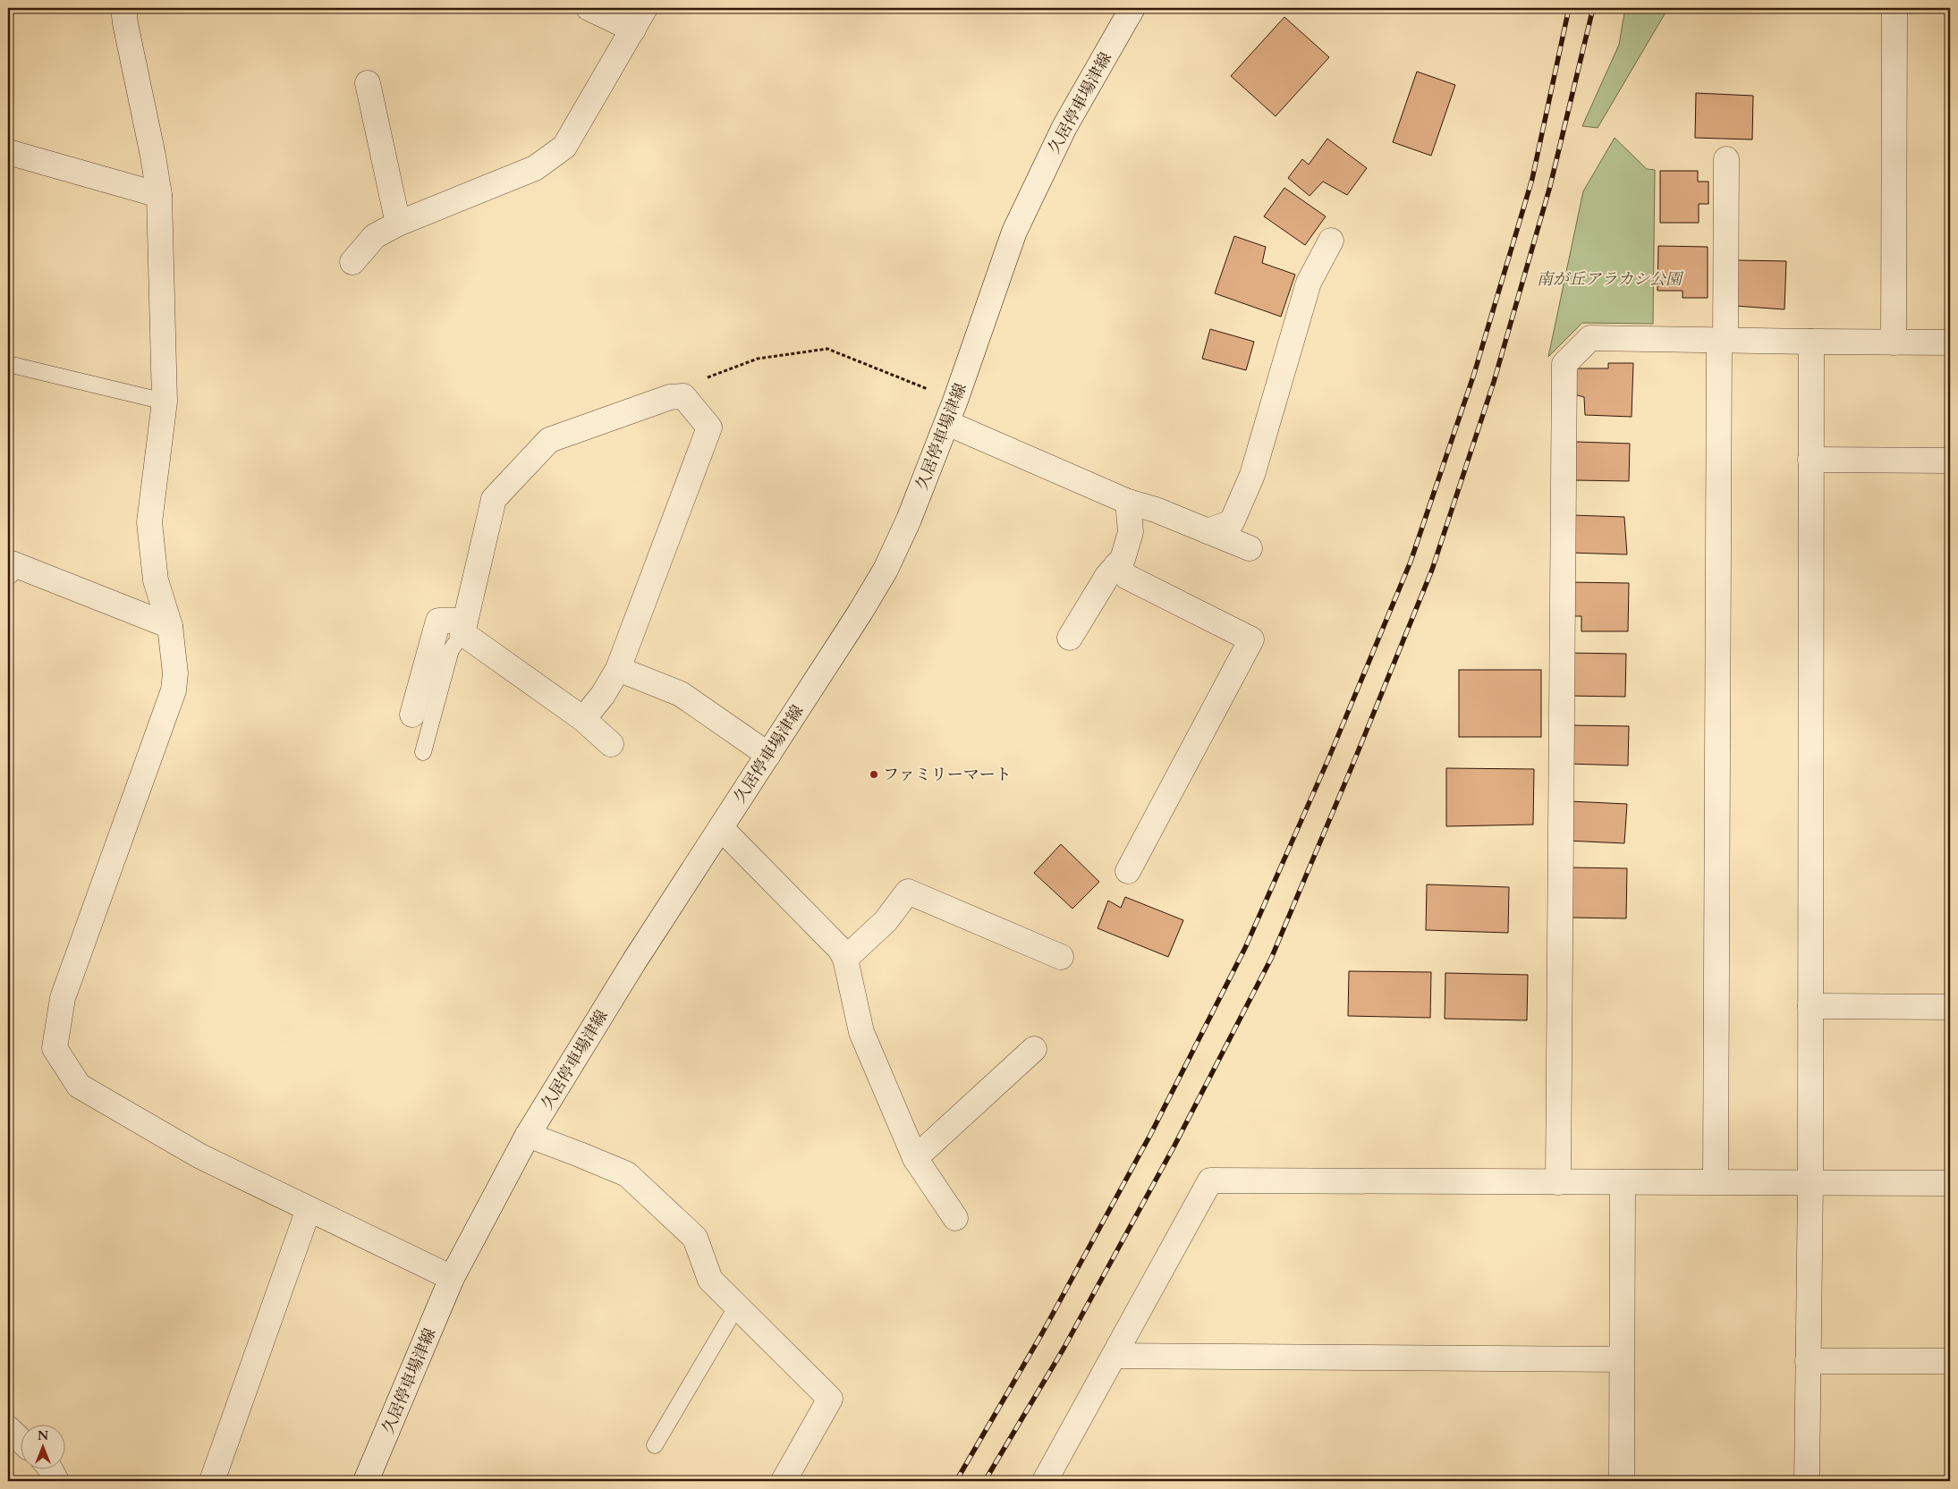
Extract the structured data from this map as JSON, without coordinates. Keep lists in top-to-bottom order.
{
  "streets": {
    "street": ["久居停車場津線"]
  },
  "parks": ["南が丘アラカシ公園"],
  "places": ["ファミリーマート"],
  "north": "top"
}
